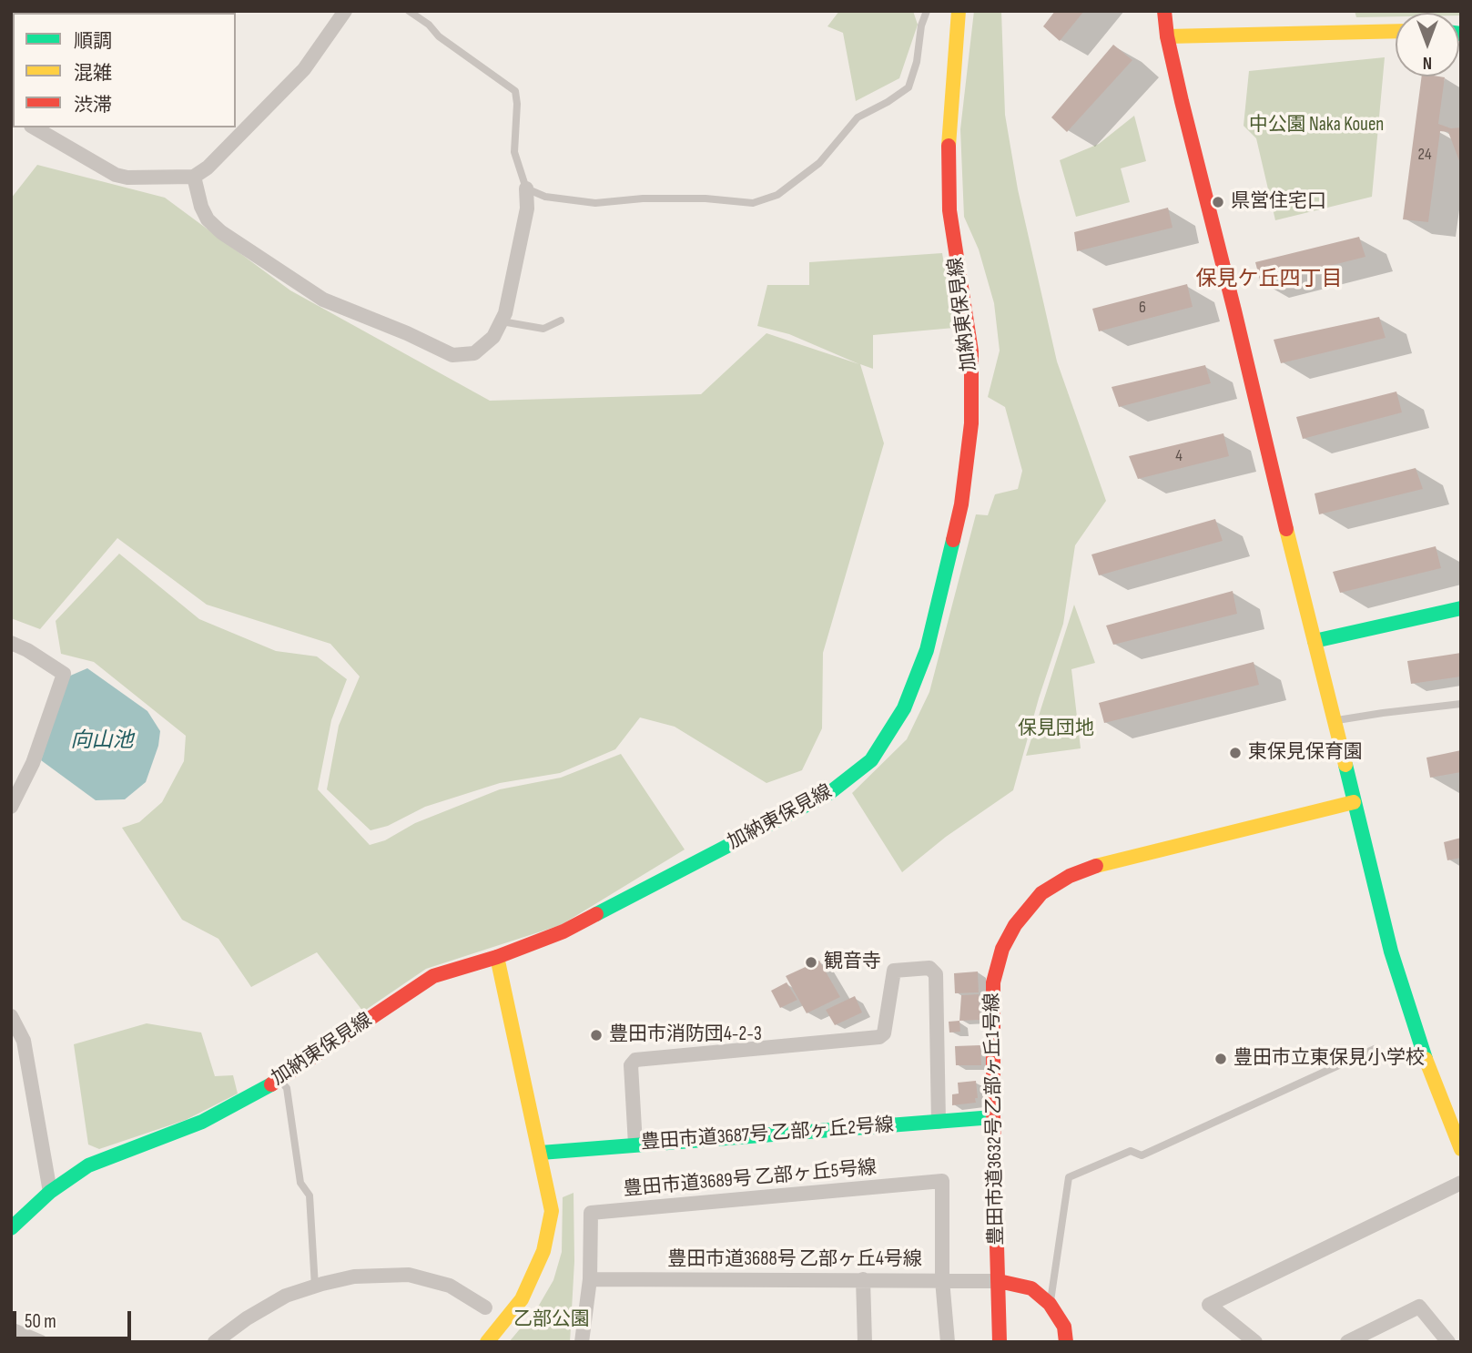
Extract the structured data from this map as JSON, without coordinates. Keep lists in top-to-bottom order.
{
  "streets": {
    "street": [
      "加納東保見線",
      "豊田市道3632号 乙部ヶ丘1号線",
      "豊田市道3687号 乙部ヶ丘2号線",
      "豊田市道3689号 乙部ヶ丘5号線",
      "豊田市道3688号 乙部ヶ丘4号線"
    ]
  },
  "crossings": [
    ["豊田市道3632号 乙部ヶ丘1号線", "豊田市道3687号 乙部ヶ丘2号線"],
    ["豊田市道3632号 乙部ヶ丘1号線", "豊田市道3688号 乙部ヶ丘4号線"],
    ["豊田市道3689号 乙部ヶ丘5号線", "豊田市道3688号 乙部ヶ丘4号線"]
  ],
  "districts": ["保見ケ丘四丁目"],
  "water": ["向山池"],
  "parks": ["中公園 Naka Kouen", "保見団地", "乙部公園"],
  "places": [
    "県営住宅口",
    "東保見保育園",
    "観音寺",
    "豊田市消防団4-2-3",
    "豊田市立東保見小学校"
  ],
  "house_numbers": ["24", "6", "4"],
  "legend": ["順調", "混雑", "渋滞"],
  "scale_bar": "50 m",
  "north": "bottom"
}
